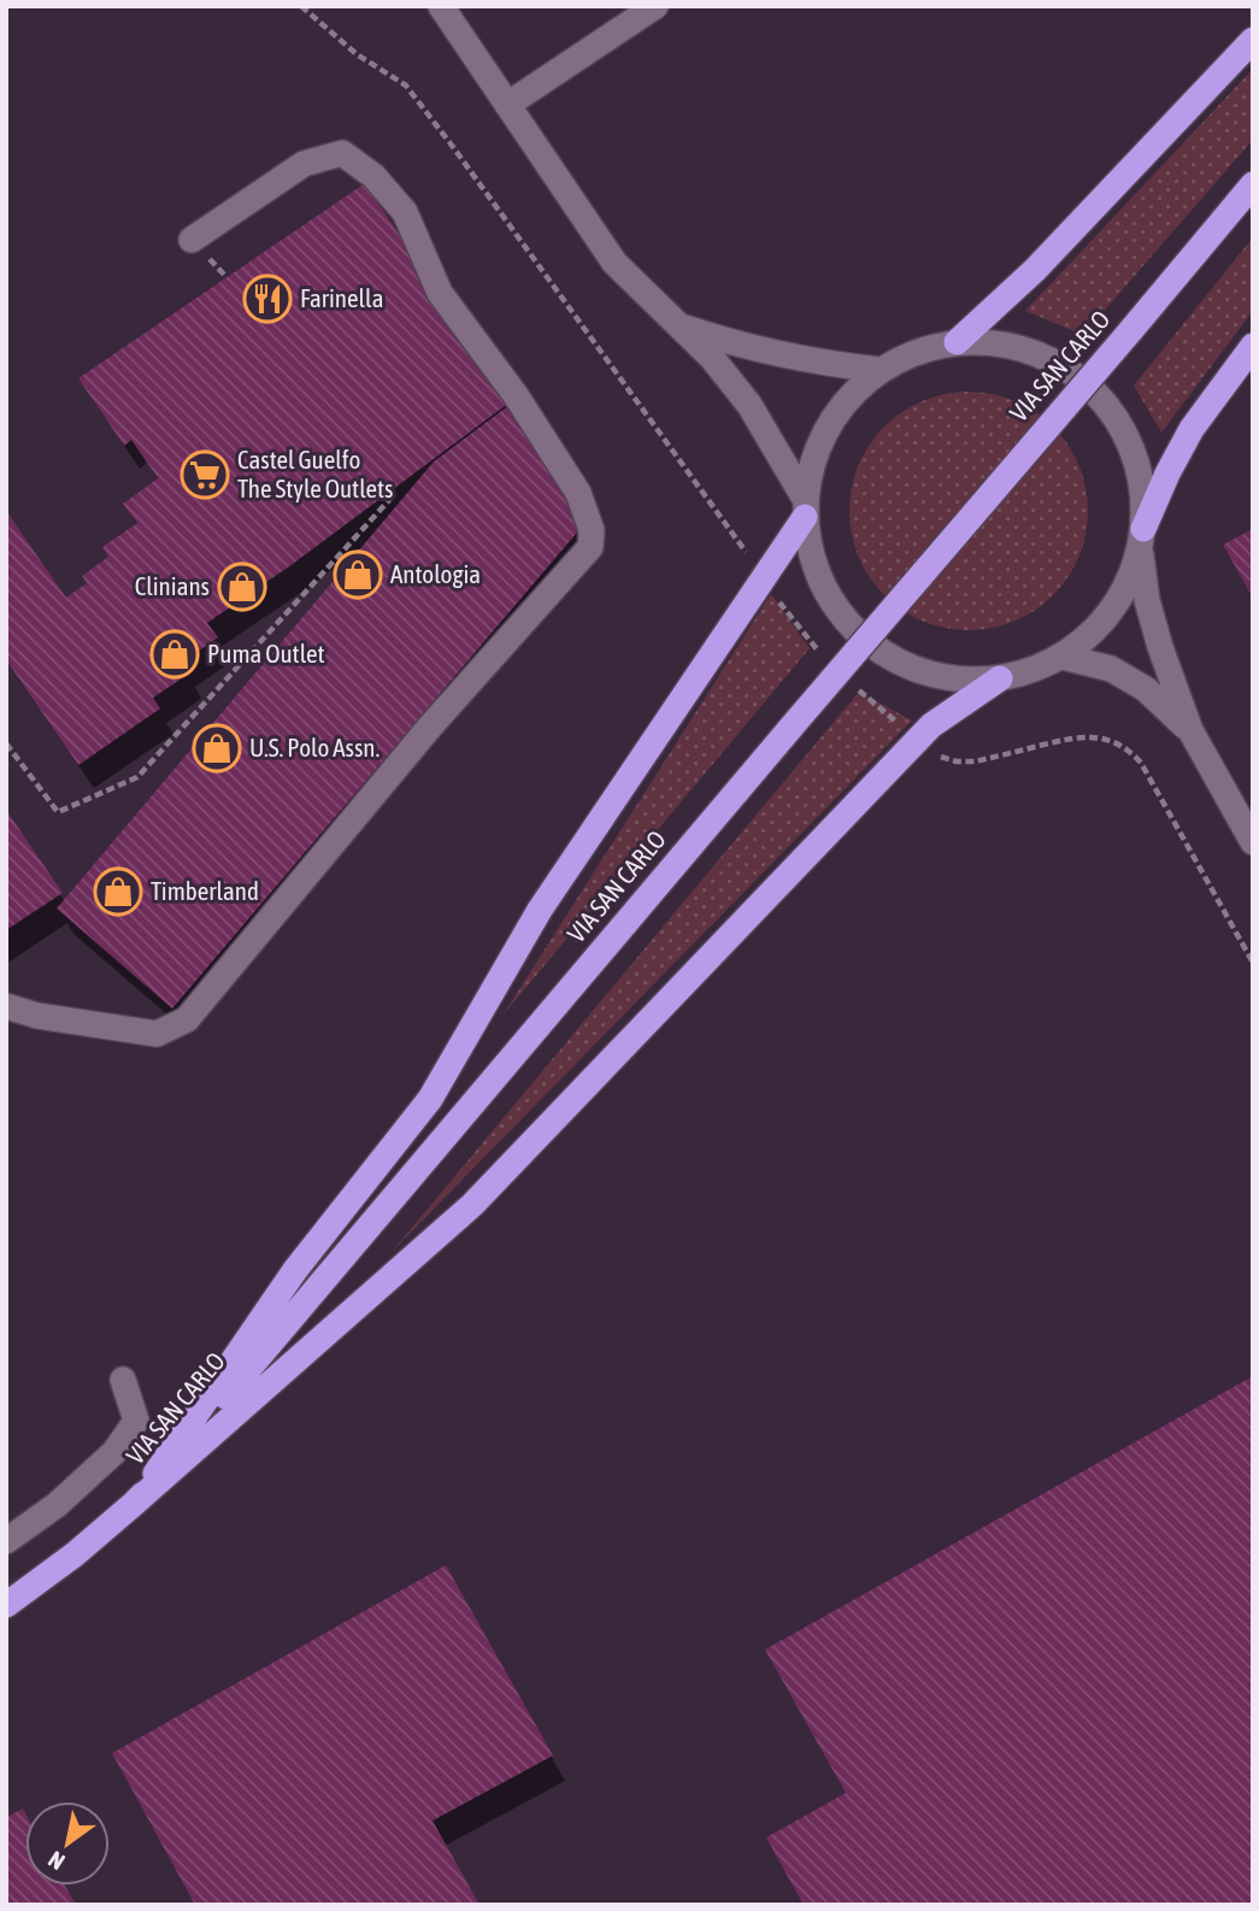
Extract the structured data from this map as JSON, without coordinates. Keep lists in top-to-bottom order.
{
  "streets": {
    "highway": ["VIA SAN CARLO"]
  },
  "places": {
    "restaurant": ["Farinella"],
    "supermarket": ["Castel Guelfo The Style Outlets"],
    "shop": [
      "Antologia",
      "Clinians",
      "Puma Outlet",
      "U.S. Polo Assn.",
      "Timberland"
    ]
  },
  "north": "bottom left"
}
